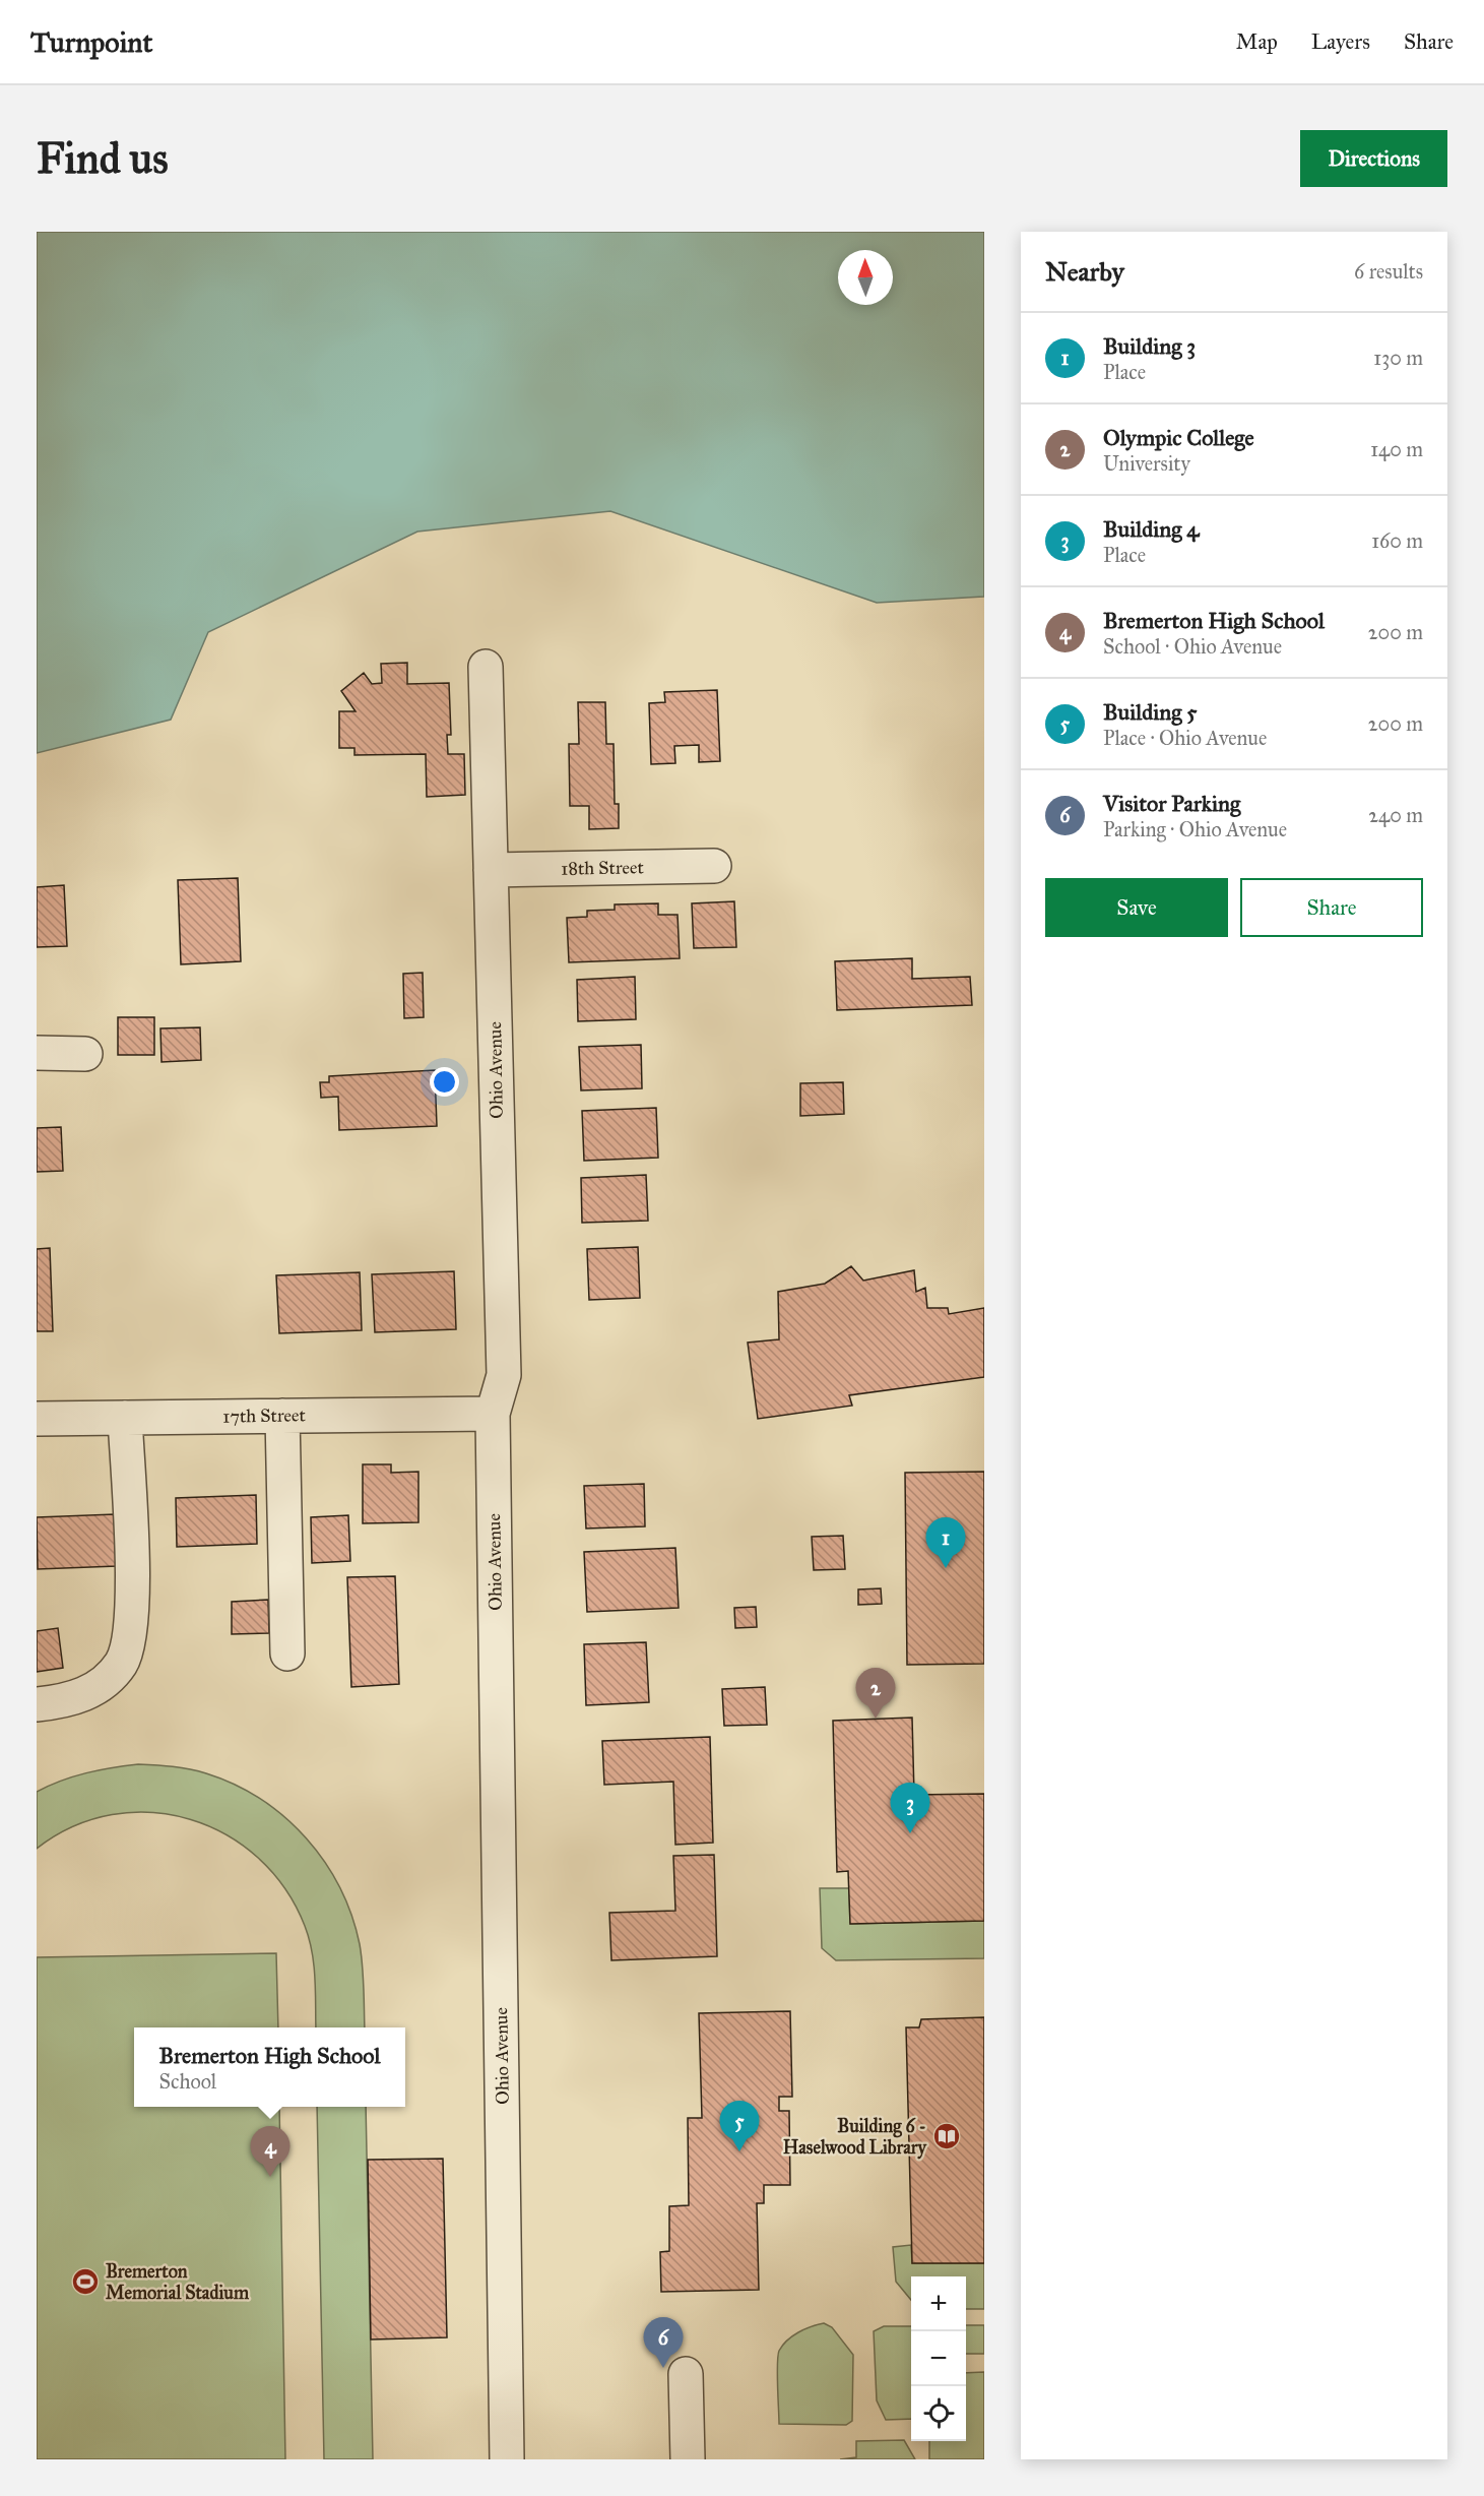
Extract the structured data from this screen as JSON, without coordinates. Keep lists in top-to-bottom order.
{
  "streets": {
    "street": ["18th Street", "Ohio Avenue", "17th Street"]
  },
  "crossings": [
    ["18th Street", "Ohio Avenue"],
    ["Ohio Avenue", "17th Street"]
  ],
  "places": {
    "library": ["Building 6 - Haselwood Library"],
    "sports": ["Bremerton Memorial Stadium"]
  },
  "north": "top",
  "page": {
    "header": "Turnpoint",
    "nav": ["Map", "Layers", "Share"],
    "buttons": [
      "Directions",
      ["Save", "Share"]
    ],
    "title": "Find us",
    "heading": ["Nearby", "6 results"],
    "list": [
      {
        "mark": "1",
        "name": "Building 3",
        "note": "Place",
        "value": "130 m"
      },
      {
        "mark": "2",
        "name": "Olympic College",
        "note": "University",
        "value": "140 m"
      },
      {
        "mark": "3",
        "name": "Building 4",
        "note": "Place",
        "value": "160 m"
      },
      {
        "mark": "4",
        "name": "Bremerton High School",
        "note": "School · Ohio Avenue",
        "value": "200 m"
      },
      {
        "mark": "5",
        "name": "Building 5",
        "note": "Place · Ohio Avenue",
        "value": "200 m"
      },
      {
        "mark": "6",
        "name": "Visitor Parking",
        "note": "Parking · Ohio Avenue",
        "value": "240 m"
      }
    ],
    "pins": [
      "1",
      "2",
      "3",
      "5",
      "4",
      "6"
    ],
    "popup": ["Bremerton High School", "School"],
    "map_buttons": ["+", "−"]
  }
}
